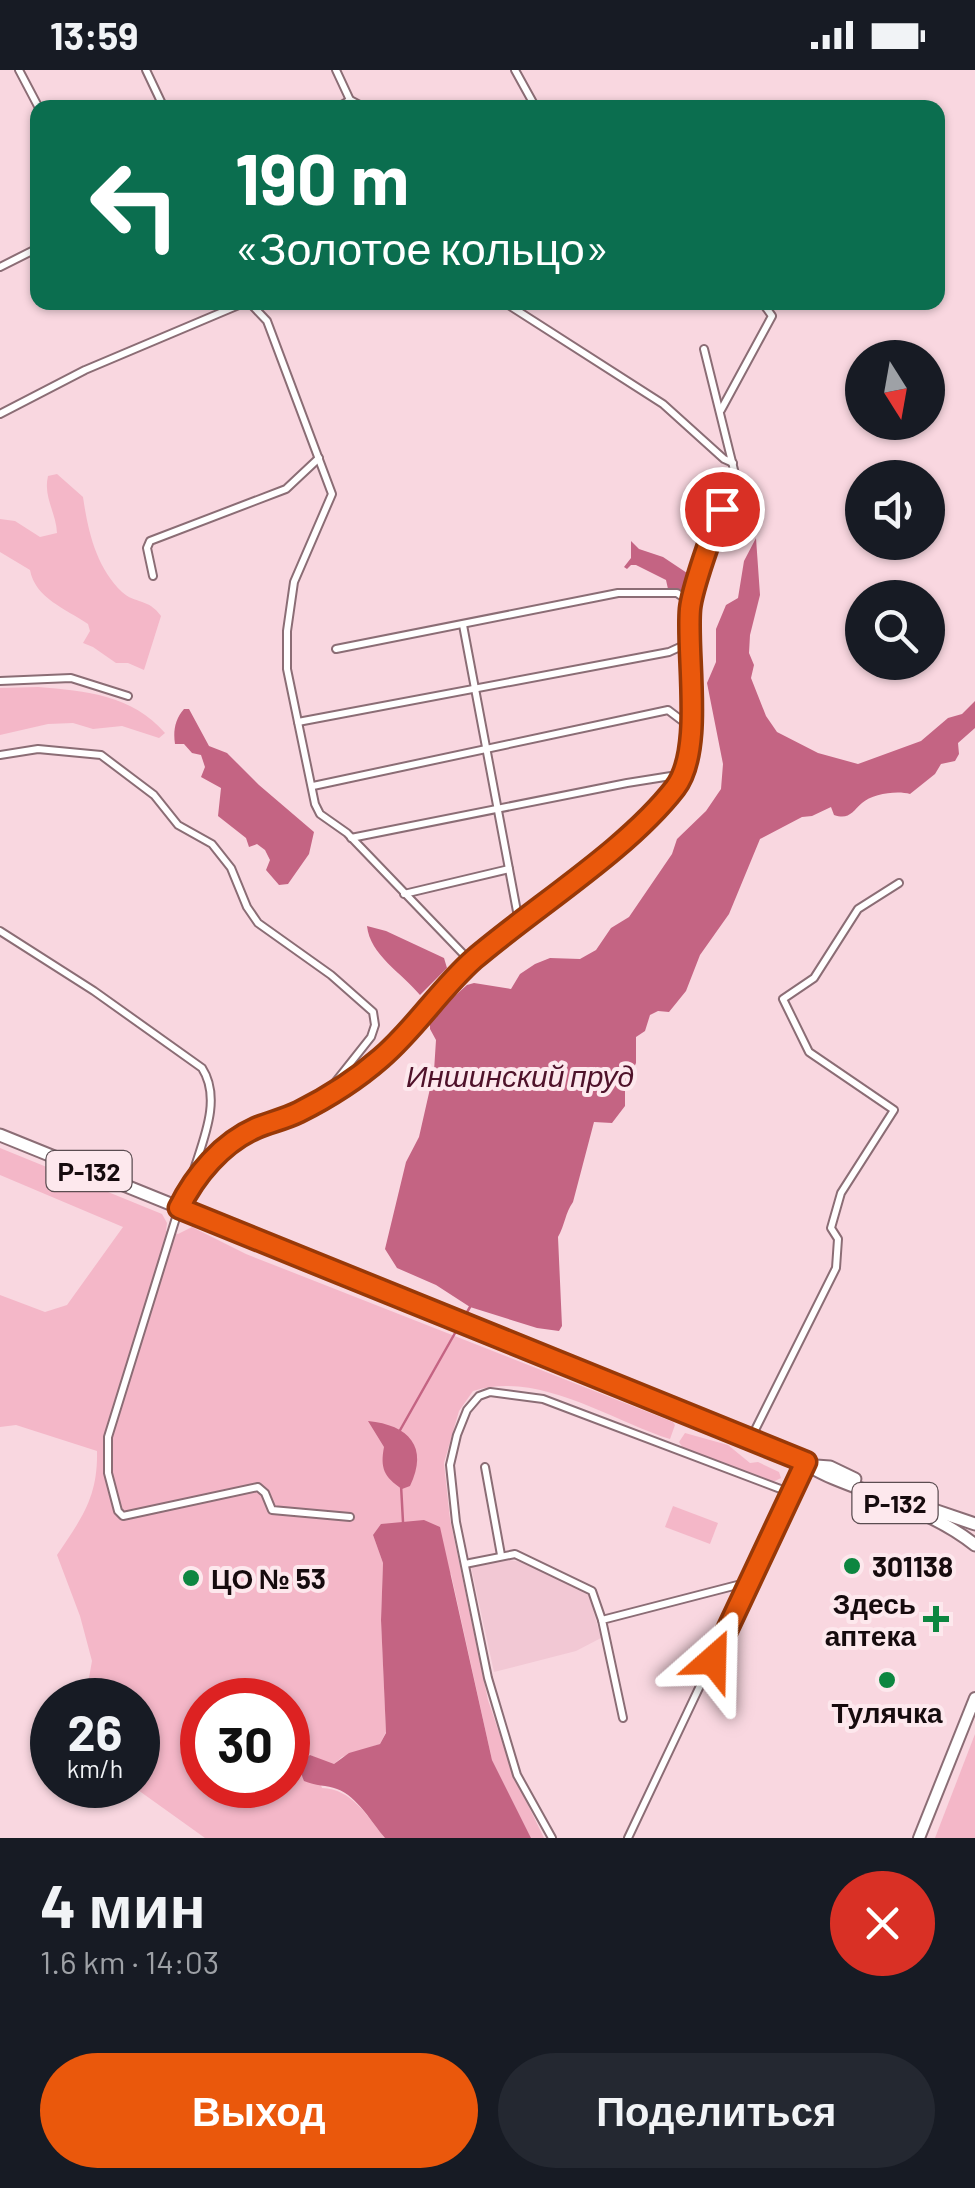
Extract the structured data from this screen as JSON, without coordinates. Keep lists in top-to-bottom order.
{
  "streets": {
    "highway": ["Р-132"]
  },
  "water": ["Иншинский пруд"],
  "places": {
    "other": ["301138", "ЦО № 53", "Тулячка"],
    "health": ["Здесь аптека"]
  },
  "north": "bottom",
  "page": {
    "status": "13:59",
    "turn": ["190 m", "«Золотое кольцо»"],
    "speed": "26 km/h",
    "limit": "30",
    "heading": ["4 мин", "1.6 km · 14:03"],
    "buttons": ["Выход", "Поделиться"]
  }
}
